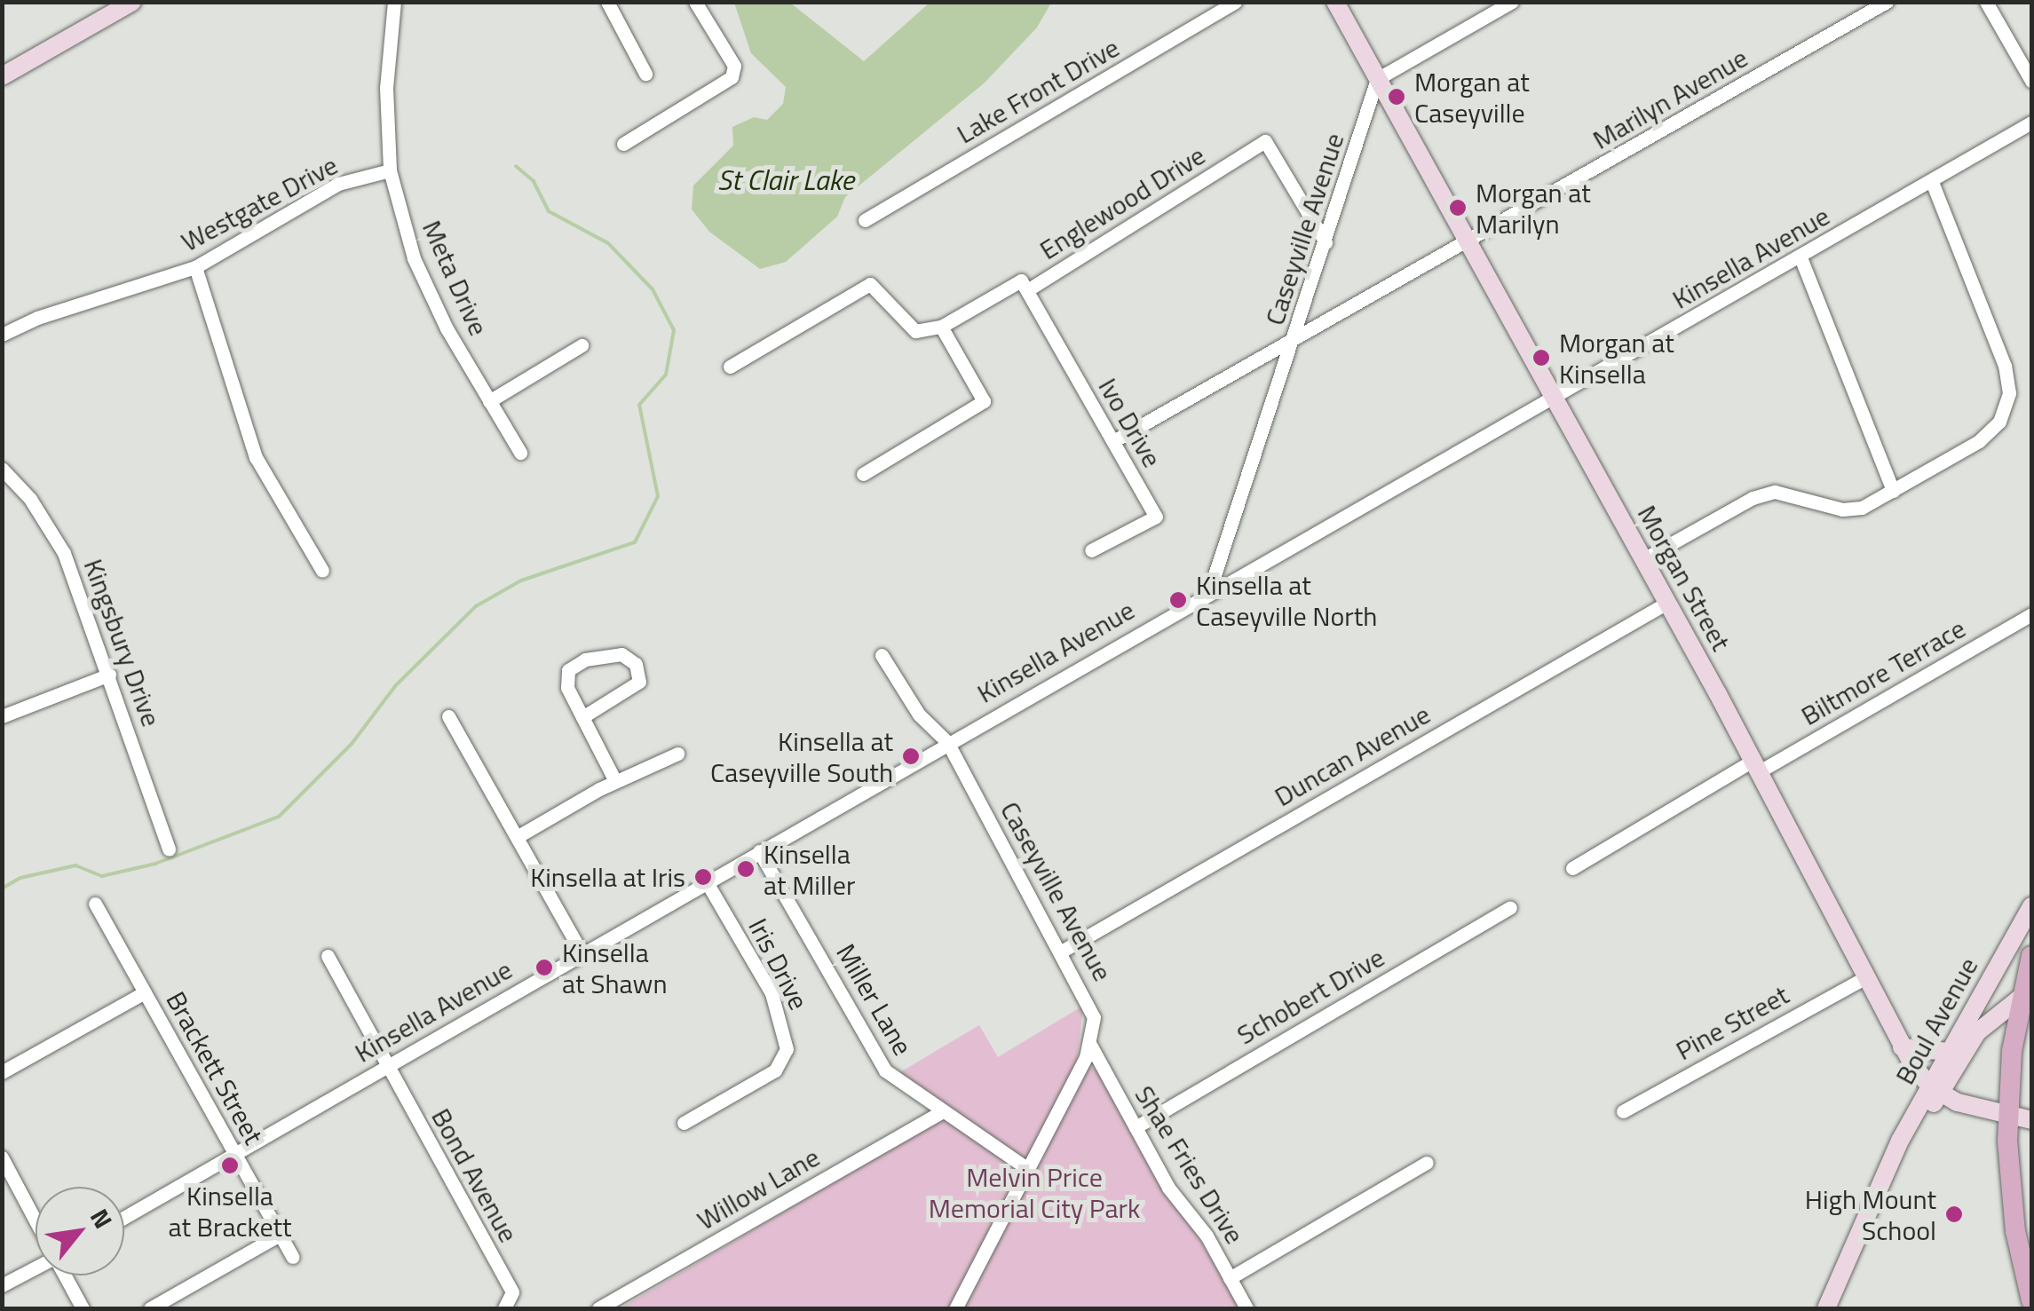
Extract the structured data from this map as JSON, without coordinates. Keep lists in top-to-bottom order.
{
  "streets": {
    "street": [
      "Lake Front Drive",
      "Marilyn Avenue",
      "Englewood Drive",
      "Westgate Drive",
      "Caseyville Avenue",
      "Kinsella Avenue",
      "Meta Drive",
      "Ivo Drive",
      "Morgan Street",
      "Kingsbury Drive",
      "Biltmore Terrace",
      "Duncan Avenue",
      "Iris Drive",
      "Schobert Drive",
      "Miller Lane",
      "Boul Avenue",
      "Pine Street",
      "Brackett Street",
      "Shae Fries Drive",
      "Bond Avenue",
      "Willow Lane"
    ]
  },
  "crossings": [
    ["Marilyn Avenue", "Caseyville Avenue"],
    ["Marilyn Avenue", "Ivo Drive"],
    ["Marilyn Avenue", "Morgan Street"],
    ["Englewood Drive", "Caseyville Avenue"],
    ["Englewood Drive", "Ivo Drive"],
    ["Westgate Drive", "Meta Drive"],
    ["Caseyville Avenue", "Kinsella Avenue"],
    ["Caseyville Avenue", "Morgan Street"],
    ["Caseyville Avenue", "Duncan Avenue"],
    ["Caseyville Avenue", "Miller Lane"],
    ["Caseyville Avenue", "Shae Fries Drive"],
    ["Kinsella Avenue", "Morgan Street"],
    ["Kinsella Avenue", "Iris Drive"],
    ["Kinsella Avenue", "Miller Lane"],
    ["Kinsella Avenue", "Brackett Street"],
    ["Kinsella Avenue", "Bond Avenue"],
    ["Morgan Street", "Biltmore Terrace"],
    ["Morgan Street", "Duncan Avenue"],
    ["Morgan Street", "Boul Avenue"],
    ["Morgan Street", "Pine Street"],
    ["Schobert Drive", "Shae Fries Drive"],
    ["Miller Lane", "Willow Lane"]
  ],
  "water": ["St Clair Lake"],
  "parks": ["Melvin Price Memorial City Park"],
  "places": [
    "Morgan at Caseyville",
    "Morgan at Marilyn",
    "Morgan at Kinsella",
    "Kinsella at Caseyville North",
    "Kinsella at Caseyville South",
    "Kinsella at Miller",
    "Kinsella at Iris",
    "Kinsella at Shawn",
    "Kinsella at Brackett",
    "High Mount School"
  ],
  "north": "top right"
}
